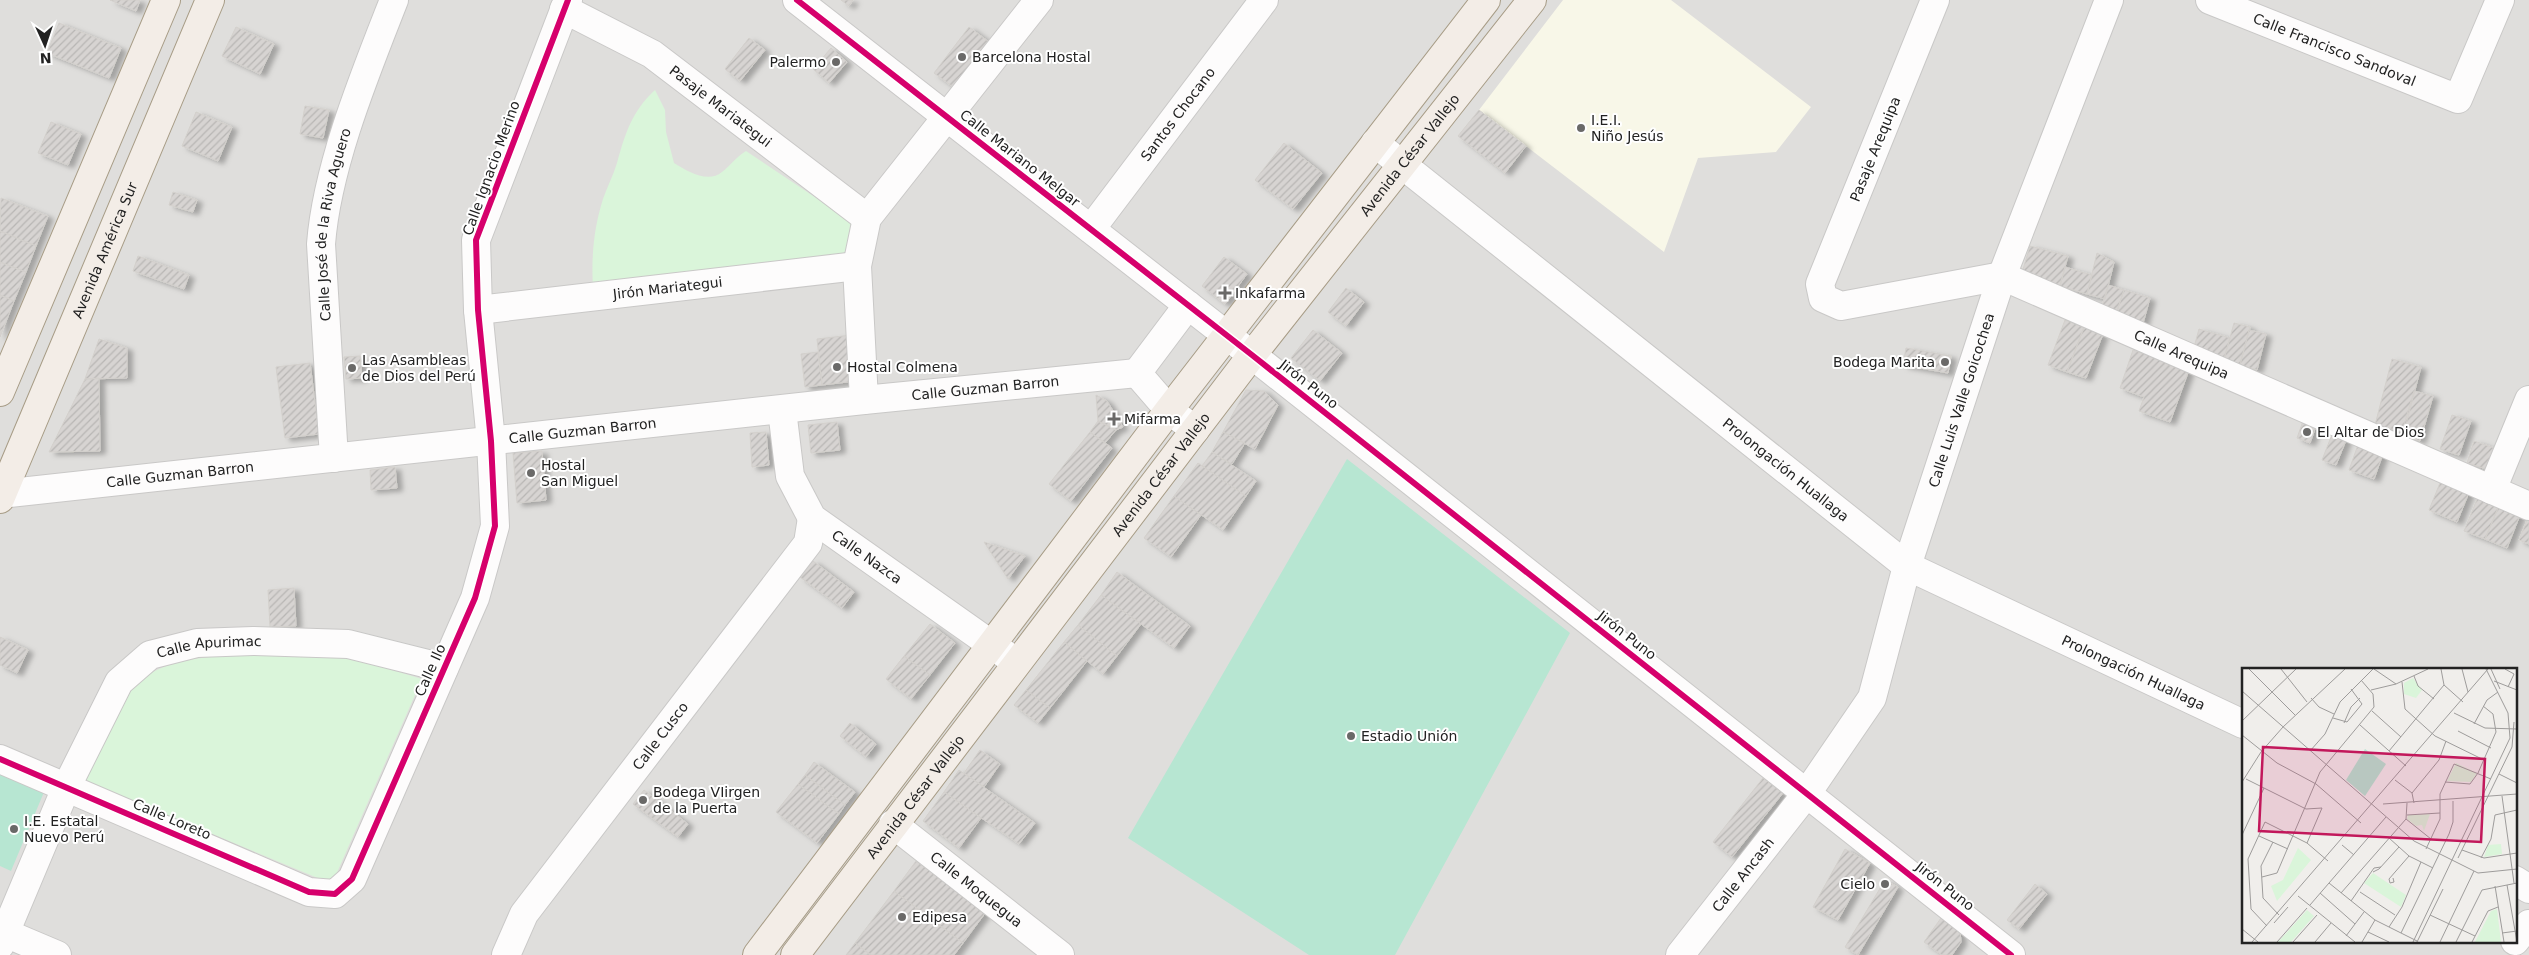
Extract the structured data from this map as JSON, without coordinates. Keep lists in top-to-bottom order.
{
  "streets": {
    "main road": ["Avenida César Vallejo", "Avenida América Sur"],
    "street": [
      "Calle Francisco Sandoval",
      "Pasaje Mariategui",
      "Santos Chocano",
      "Pasaje Arequipa",
      "Calle Mariano Melgar",
      "Calle Ignacio Merino",
      "Calle José de la Riva Aguero",
      "Jirón Mariategui",
      "Calle Arequipa",
      "Jirón Puno",
      "Calle Guzman Barron",
      "Calle Luis Valle Goicochea",
      "Prolongación Huallaga",
      "Calle Nazca",
      "Calle Apurimac",
      "Calle Ilo",
      "Calle Cusco",
      "Calle Loreto",
      "Calle Ancash",
      "Calle Moquegua"
    ]
  },
  "crossings": [
    ["Pasaje Mariategui", "Calle Ignacio Merino"],
    ["Santos Chocano", "Calle Mariano Melgar"],
    ["Pasaje Arequipa", "Calle Arequipa"],
    ["Pasaje Arequipa", "Calle Luis Valle Goicochea"],
    ["Avenida César Vallejo", "Calle Mariano Melgar"],
    ["Avenida César Vallejo", "Jirón Puno"],
    ["Avenida César Vallejo", "Prolongación Huallaga"],
    ["Avenida César Vallejo", "Calle Nazca"],
    ["Avenida César Vallejo", "Calle Moquegua"],
    ["Calle Mariano Melgar", "Jirón Puno"],
    ["Calle Ignacio Merino", "Jirón Mariategui"],
    ["Calle Ignacio Merino", "Calle Guzman Barron"],
    ["Calle Ignacio Merino", "Calle Ilo"],
    ["Calle José de la Riva Aguero", "Calle Guzman Barron"],
    ["Avenida América Sur", "Calle Guzman Barron"],
    ["Calle Arequipa", "Calle Luis Valle Goicochea"],
    ["Jirón Puno", "Calle Luis Valle Goicochea"],
    ["Jirón Puno", "Calle Ancash"],
    ["Calle Guzman Barron", "Calle Nazca"],
    ["Calle Guzman Barron", "Calle Ilo"],
    ["Calle Luis Valle Goicochea", "Prolongación Huallaga"],
    ["Calle Luis Valle Goicochea", "Calle Ancash"],
    ["Calle Nazca", "Calle Cusco"],
    ["Calle Apurimac", "Calle Ilo"],
    ["Calle Apurimac", "Calle Loreto"],
    ["Calle Ilo", "Calle Loreto"]
  ],
  "places": {
    "other": [
      "Barcelona Hostal",
      "Palermo",
      "I.E.I. Niño Jesús",
      "Bodega Marita",
      "Hostal Colmena",
      "Las Asambleas de Dios del Perú",
      "El Altar de Dios",
      "Hostal San Miguel",
      "Estadio Unión",
      "Bodega VIirgen de la Puerta",
      "I.E. Estatal Nuevo Perú",
      "Cielo",
      "Edipesa"
    ],
    "health": ["Inkafarma", "Mifarma"]
  },
  "north": "bottom"
}
